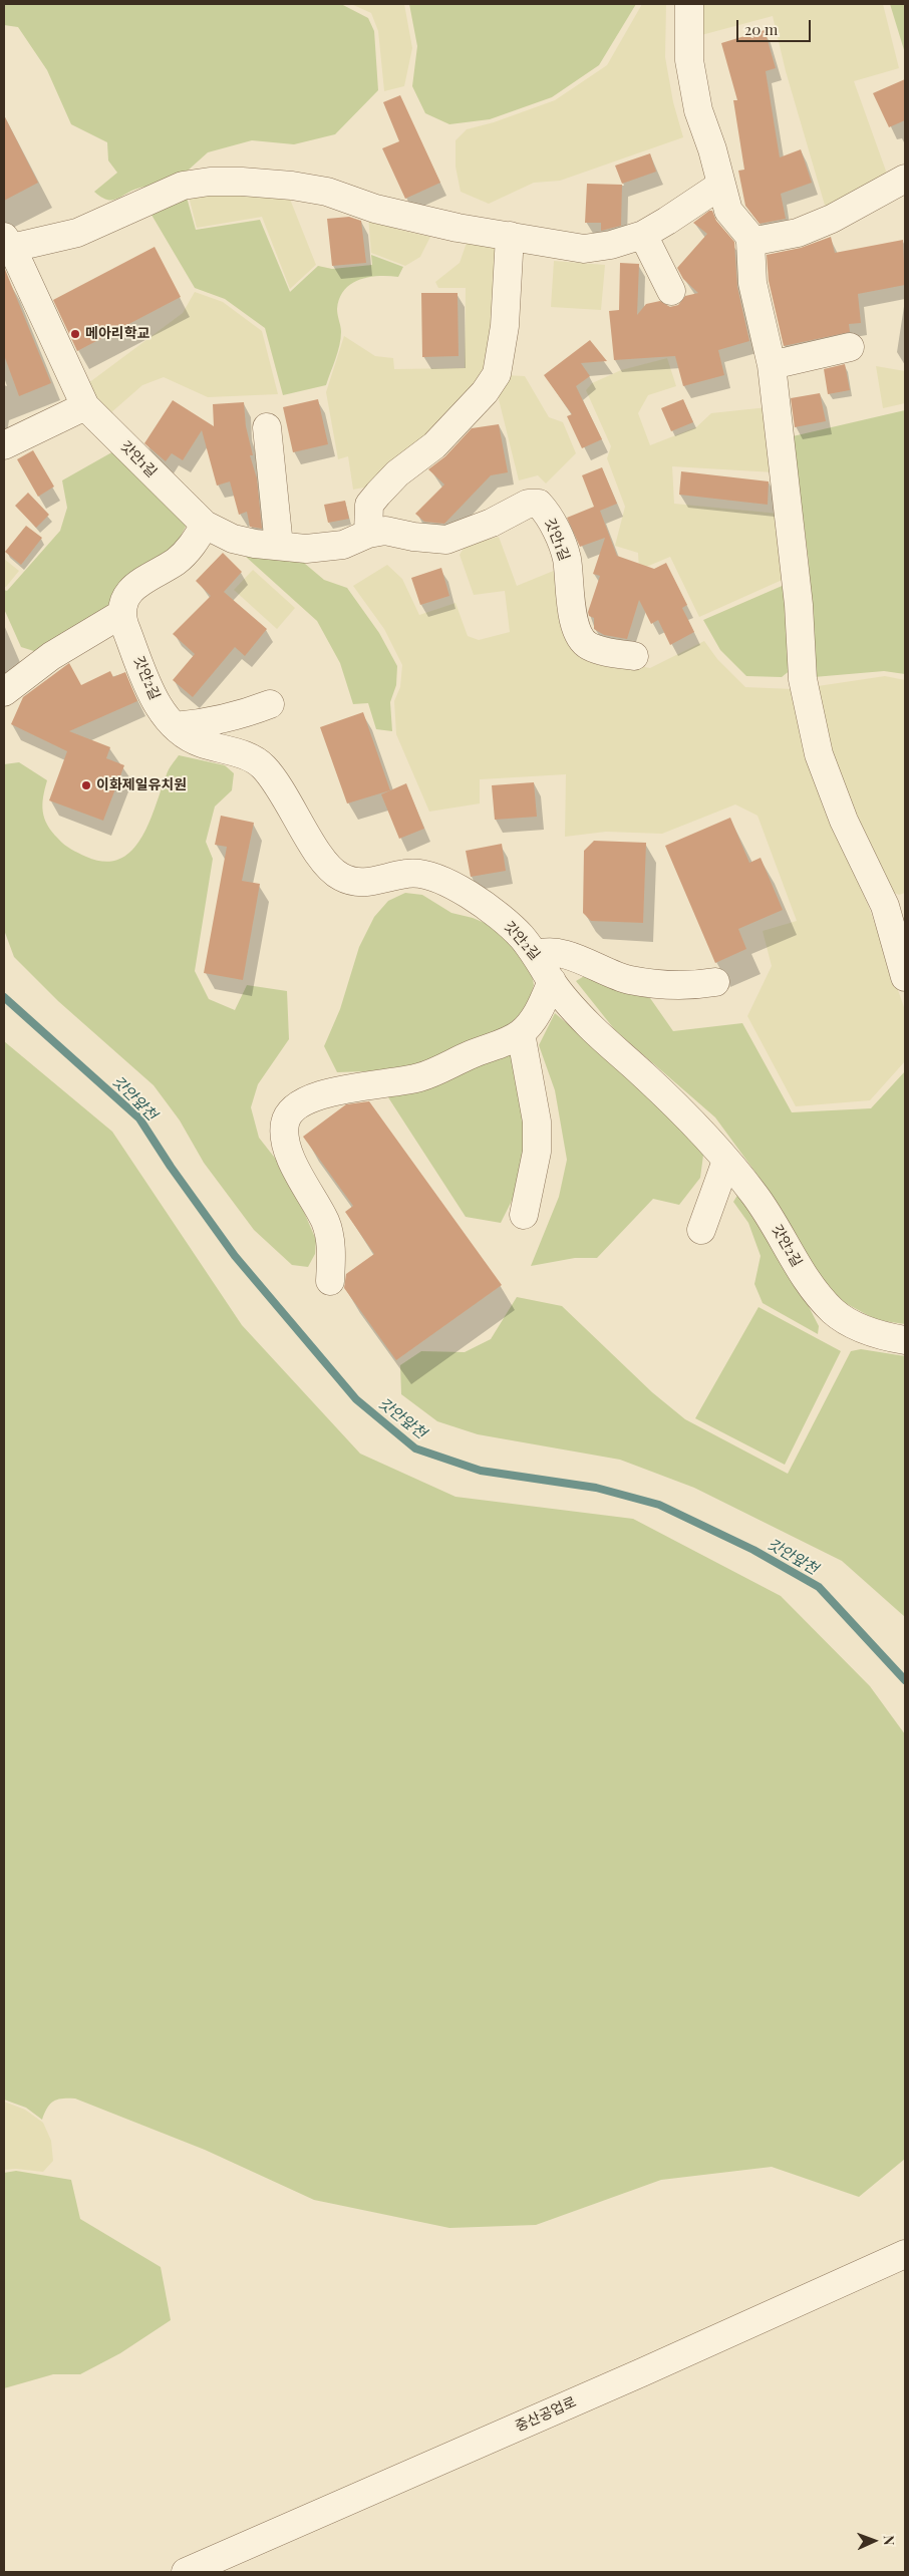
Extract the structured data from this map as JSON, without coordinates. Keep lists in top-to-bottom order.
{
  "streets": {
    "street": ["갓안1길", "갓안2길", "중산공업로"]
  },
  "water": ["갓안앞천"],
  "places": ["메아리학교", "이화제일유치원"],
  "scale_bar": "20 m",
  "north": "right"
}
